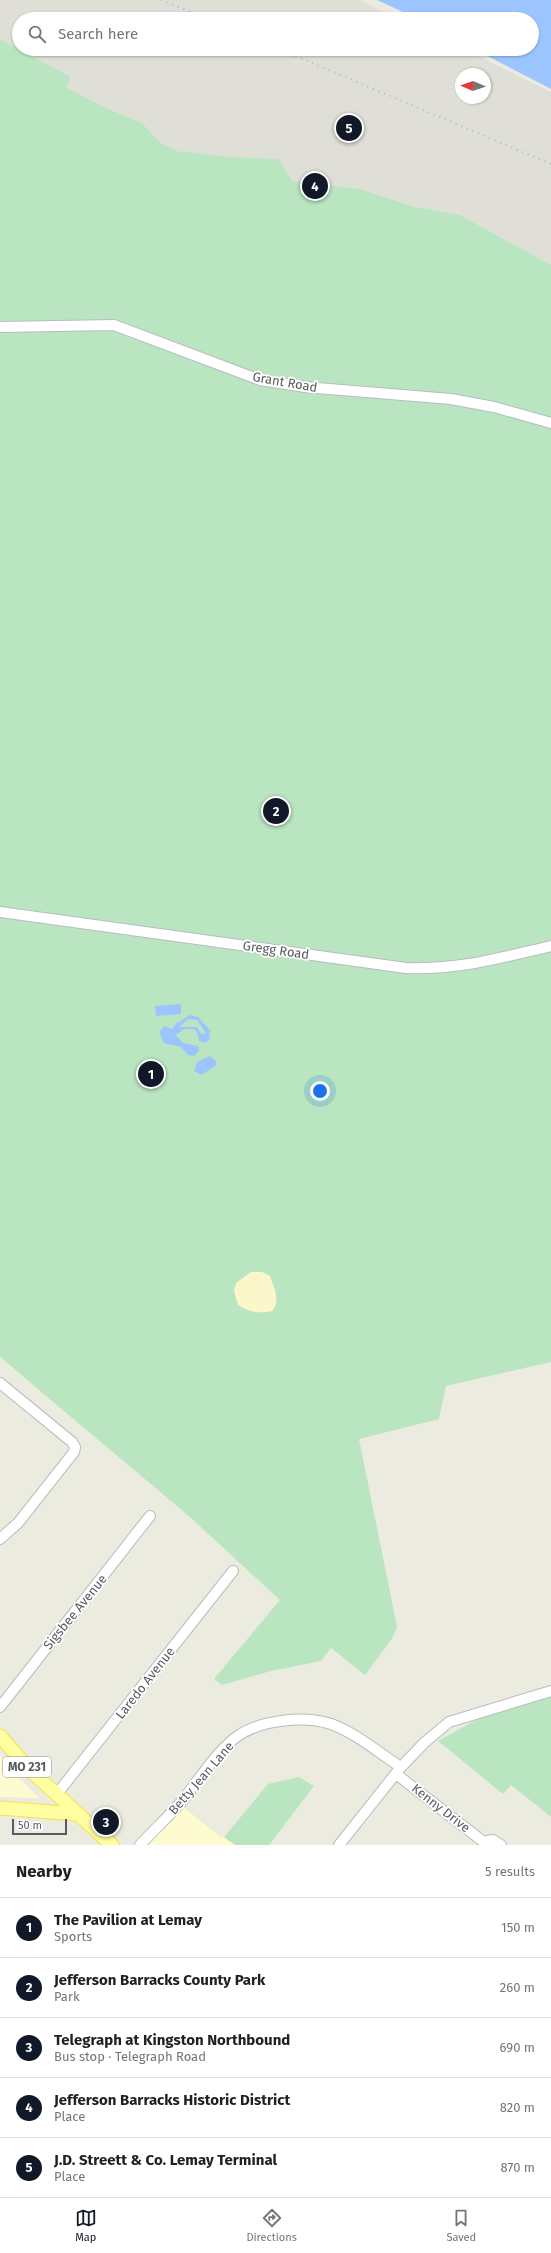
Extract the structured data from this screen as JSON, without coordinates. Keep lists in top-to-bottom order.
{
  "streets": {
    "main road": ["MO 231"],
    "street": [
      "Grant Road",
      "Gregg Road",
      "Sigsbee Avenue",
      "Laredo Avenue",
      "Betty Jean Lane",
      "Kenny Drive"
    ]
  },
  "crossings": [
    ["Laredo Avenue", "MO 231"],
    ["Betty Jean Lane", "Kenny Drive"]
  ],
  "scale_bar": "50 m",
  "north": "left",
  "page": {
    "search": "Search here",
    "pins": [
      "5",
      "4",
      "2",
      "1",
      "3"
    ],
    "scale": "50 m",
    "heading": ["Nearby", "5 results"],
    "list": [
      {
        "mark": "1",
        "name": "The Pavilion at Lemay",
        "note": "Sports",
        "value": "150 m"
      },
      {
        "mark": "2",
        "name": "Jefferson Barracks County Park",
        "note": "Park",
        "value": "260 m"
      },
      {
        "mark": "3",
        "name": "Telegraph at Kingston Northbound",
        "note": "Bus stop · Telegraph Road",
        "value": "690 m"
      },
      {
        "mark": "4",
        "name": "Jefferson Barracks Historic District",
        "note": "Place",
        "value": "820 m"
      },
      {
        "mark": "5",
        "name": "J.D. Streett & Co. Lemay Terminal",
        "note": "Place",
        "value": "870 m"
      }
    ],
    "nav": ["Map", "Directions", "Saved"]
  }
}
